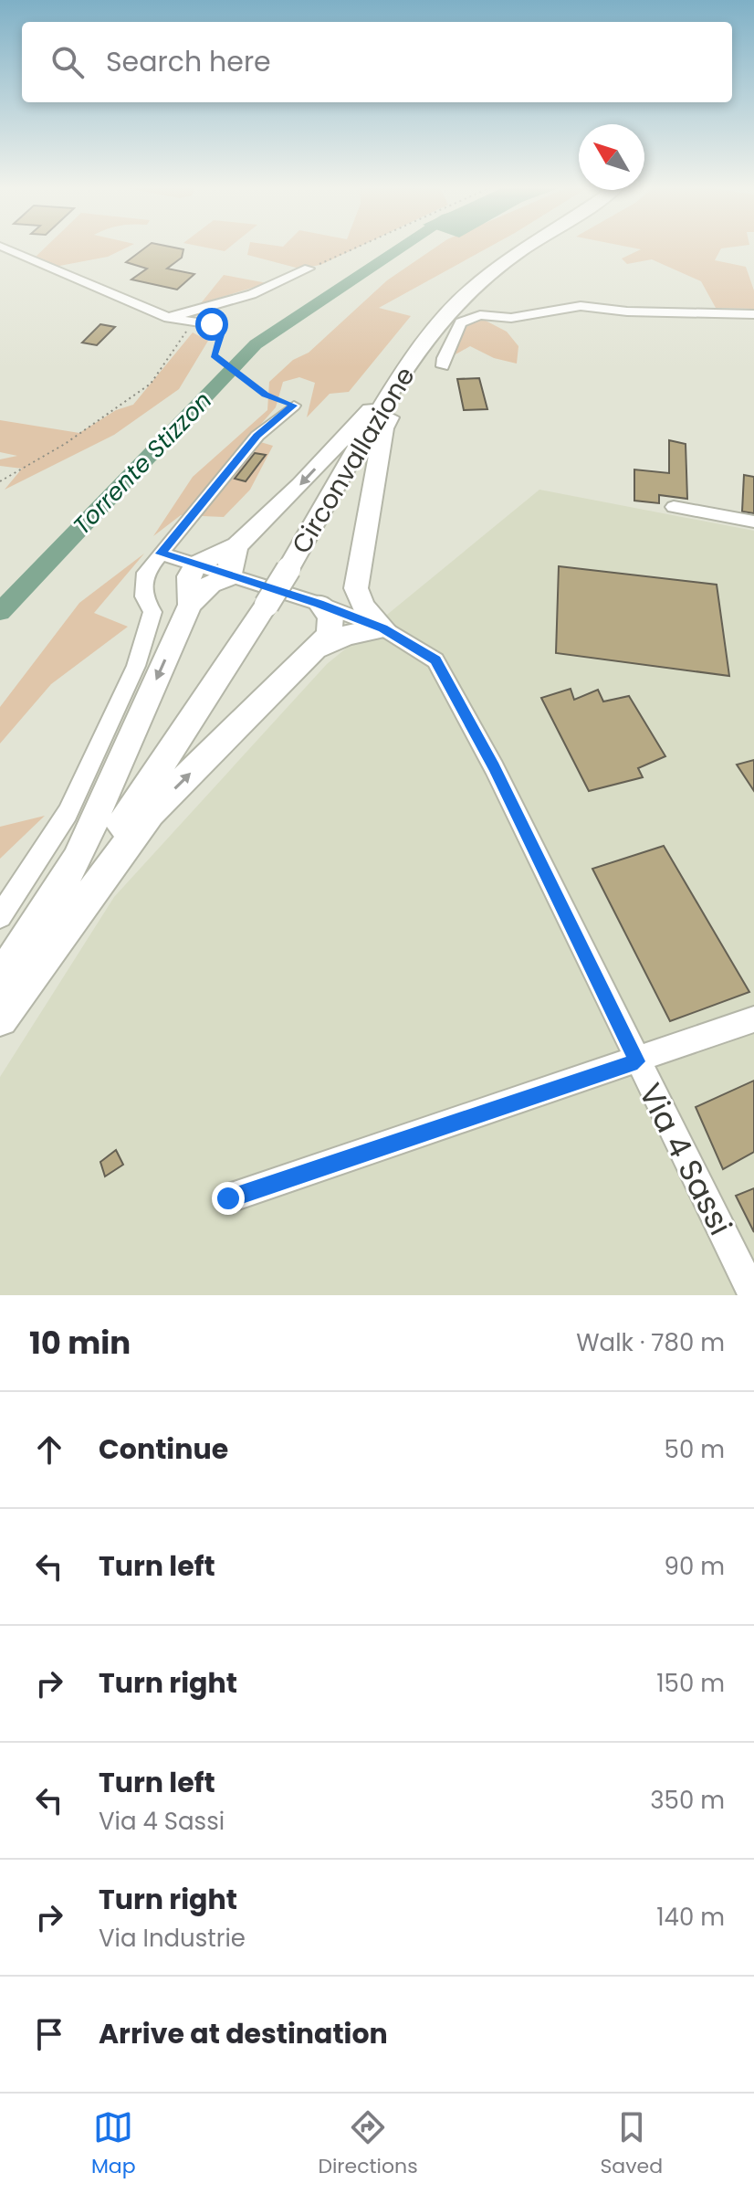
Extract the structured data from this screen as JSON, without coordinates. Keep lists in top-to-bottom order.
{
  "streets": {
    "highway": ["Circonvallazione"],
    "street": ["Via 4 Sassi"]
  },
  "water": ["Torrente Stizzon"],
  "north": "top left",
  "page": {
    "search": "Search here",
    "heading": ["10 min", "Walk · 780 m"],
    "list": [
      ["Continue", "50 m"],
      ["Turn left", "90 m"],
      ["Turn right", "150 m"],
      ["Turn left", "Via 4 Sassi", "350 m"],
      ["Turn right", "Via Industrie", "140 m"],
      "Arrive at destination"
    ],
    "nav": ["Map", "Directions", "Saved"]
  }
}
